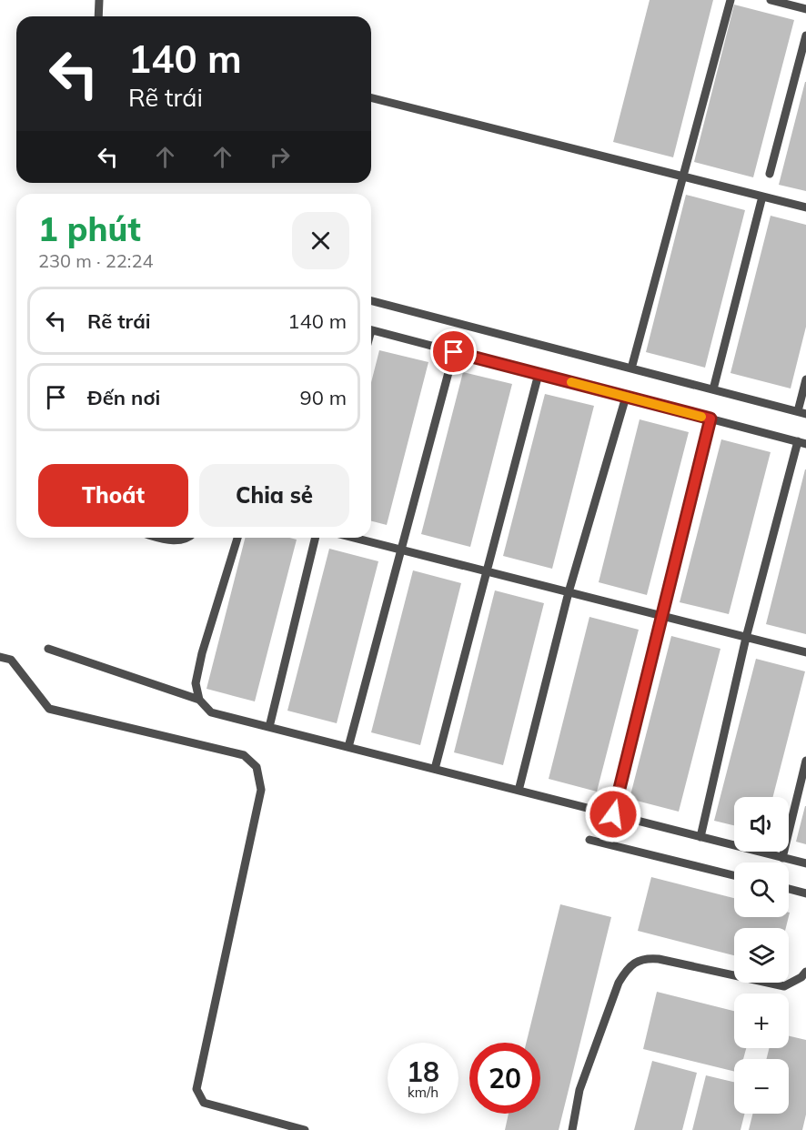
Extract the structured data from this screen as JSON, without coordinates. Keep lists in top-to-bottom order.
{
  "page": {
    "turn": ["140 m", "Rẽ trái"],
    "heading": ["1 phút", "230 m · 22:24"],
    "list": [
      {
        "name": "Rẽ trái",
        "value": "140 m"
      },
      {
        "name": "Đến nơi",
        "value": "90 m"
      }
    ],
    "buttons": ["Thoát", "Chia sẻ"],
    "map_buttons": ["+", "−"],
    "speed": "18 km/h",
    "limit": "20"
  }
}
